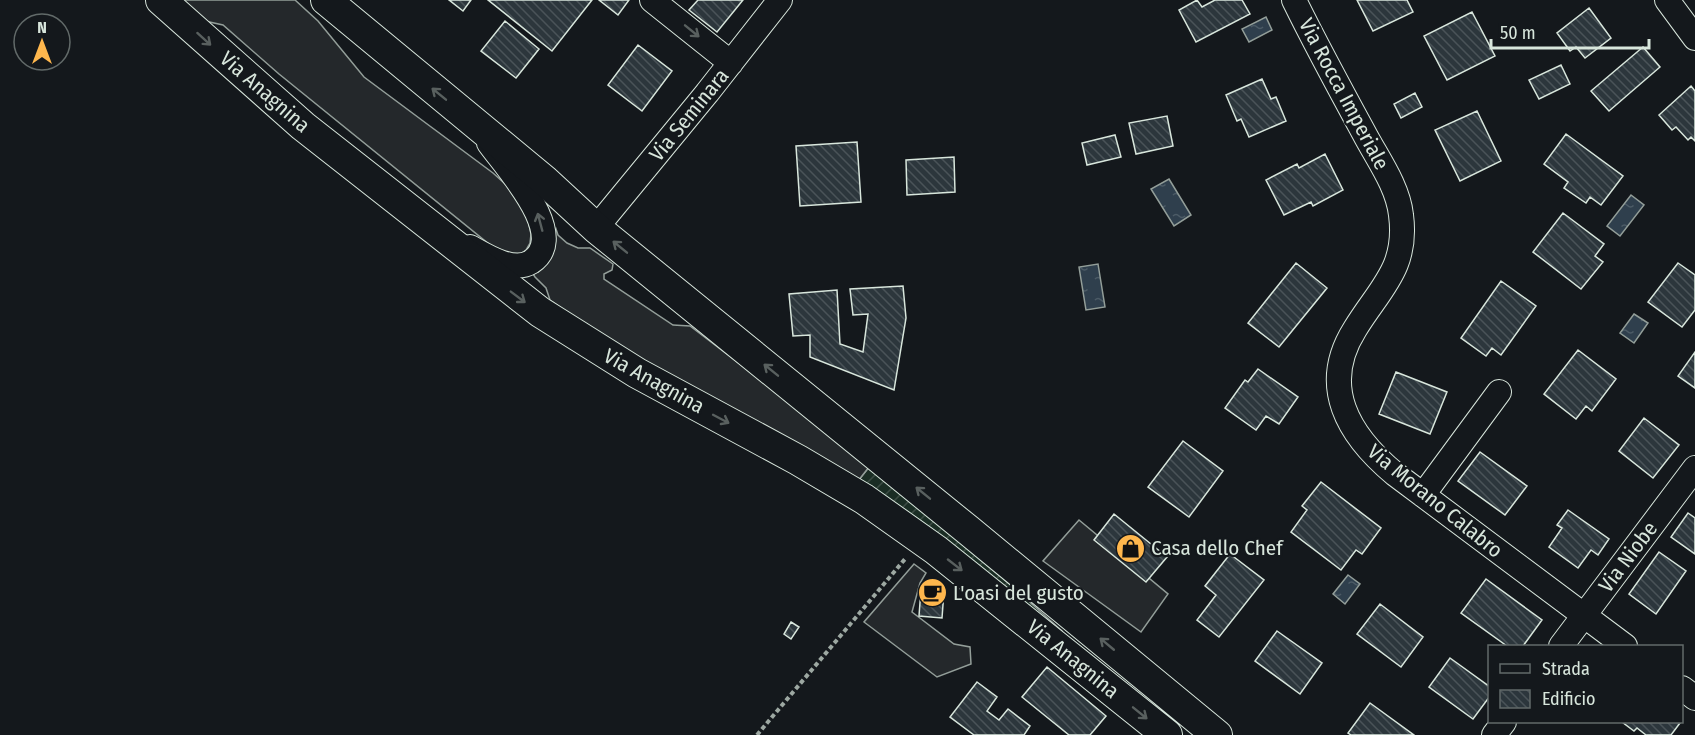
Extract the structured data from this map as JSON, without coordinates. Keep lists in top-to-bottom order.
{
  "streets": {
    "main road": ["Via Anagnina"],
    "street": [
      "Via Rocca Imperiale",
      "Via Seminara",
      "Via Morano Calabro",
      "Via Niobe"
    ]
  },
  "crossings": [
    ["Via Anagnina", "Via Seminara"],
    ["Via Rocca Imperiale", "Via Morano Calabro"],
    ["Via Morano Calabro", "Via Niobe"]
  ],
  "places": {
    "shop": ["Casa dello Chef"],
    "cafe": ["L'oasi del gusto"]
  },
  "legend": ["Strada", "Edificio"],
  "scale_bar": "50 m",
  "north": "top"
}
